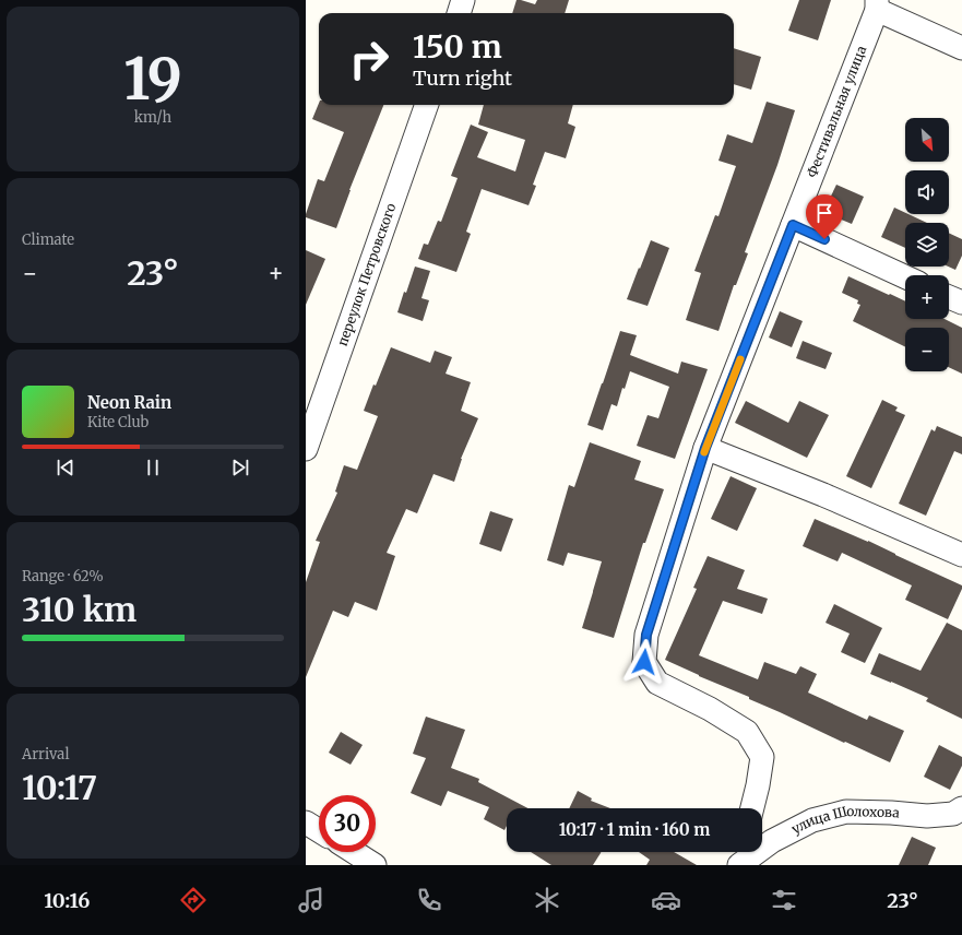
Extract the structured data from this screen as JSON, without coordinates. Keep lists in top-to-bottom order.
{
  "streets": {
    "street": ["Фестивальная улица", "переулок Петровского", "улица Шолохова"]
  },
  "north": "bottom right",
  "page": {
    "tile": [
      ["19", "km/h"],
      "Climate",
      ["Range · 62%", "310 km"],
      ["Arrival", "10:17"]
    ],
    "turn": ["150 m", "Turn right"],
    "map_buttons": ["+", "−"],
    "heat": ["−", "23°", "+"],
    "song": ["Neon Rain", "Kite Club"],
    "limit": "30",
    "trip": "10:17 · 1 min · 160 m",
    "tabs": ["10:16", "23°"]
  }
}
